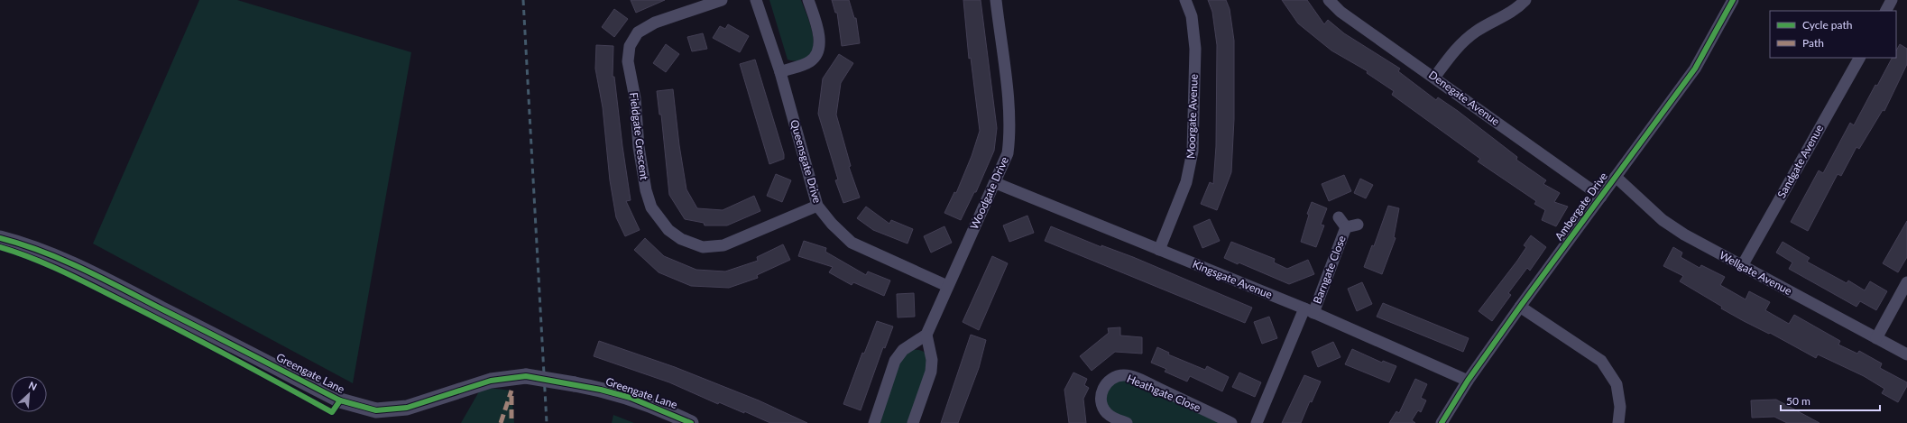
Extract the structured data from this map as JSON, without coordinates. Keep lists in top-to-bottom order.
{
  "streets": {
    "street": [
      "Denegate Avenue",
      "Moorgate Avenue",
      "Fieldgate Crescent",
      "Queensgate Drive",
      "Sandgate Avenue",
      "Woodgate Drive",
      "Ambergate Drive",
      "Barngate Close",
      "Wellgate Avenue",
      "Kingsgate Avenue",
      "Greengate Lane",
      "Heathgate Close"
    ]
  },
  "crossings": [
    ["Denegate Avenue", "Ambergate Drive"],
    ["Moorgate Avenue", "Kingsgate Avenue"],
    ["Fieldgate Crescent", "Queensgate Drive"],
    ["Queensgate Drive", "Woodgate Drive"],
    ["Sandgate Avenue", "Wellgate Avenue"],
    ["Woodgate Drive", "Kingsgate Avenue"],
    ["Ambergate Drive", "Wellgate Avenue"],
    ["Ambergate Drive", "Kingsgate Avenue"],
    ["Barngate Close", "Kingsgate Avenue"]
  ],
  "legend": ["Cycle path", "Path"],
  "scale_bar": "50 m",
  "north": "top right"
}
